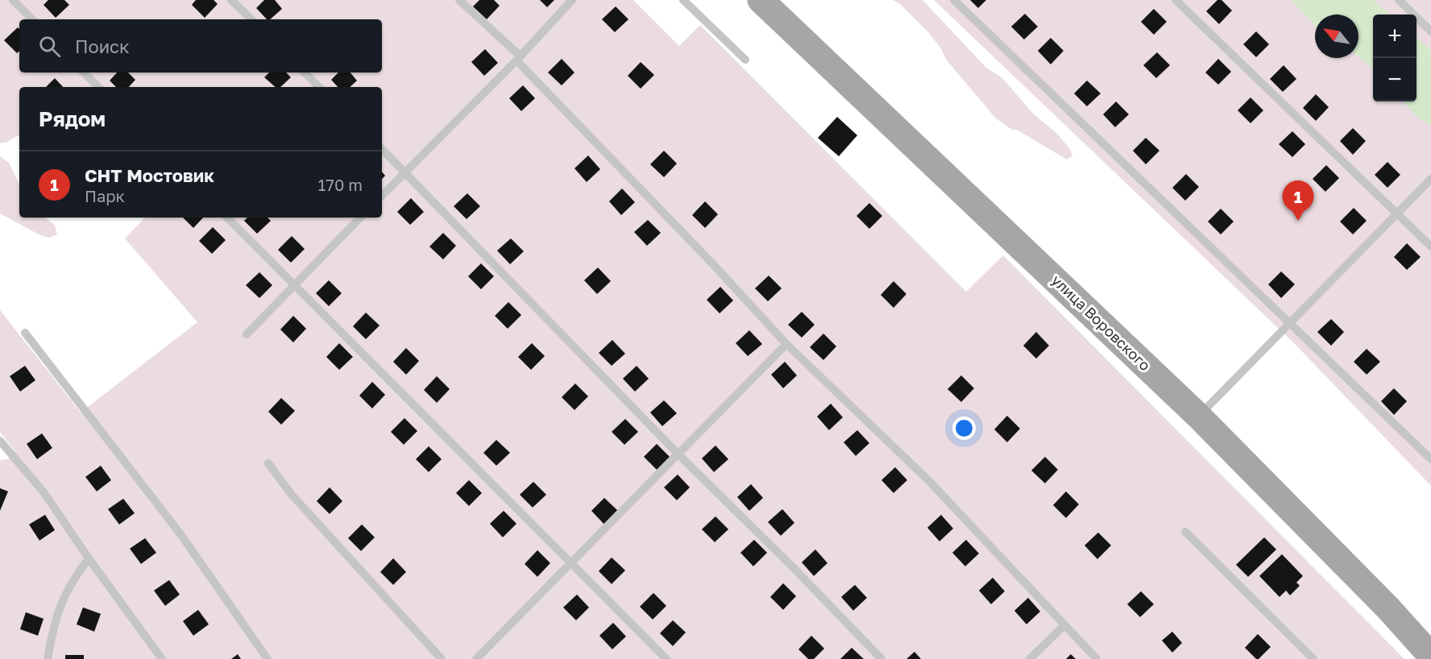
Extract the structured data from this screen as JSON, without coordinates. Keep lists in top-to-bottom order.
{
  "streets": {
    "main road": ["улица Воровского"]
  },
  "north": "top left",
  "page": {
    "map_buttons": ["+", "−"],
    "search": "Поиск",
    "heading": "Рядом",
    "list": [
      {
        "mark": "1",
        "name": "СНТ Мостовик",
        "note": "Парк",
        "value": "170 m"
      }
    ],
    "pins": "1"
  }
}
